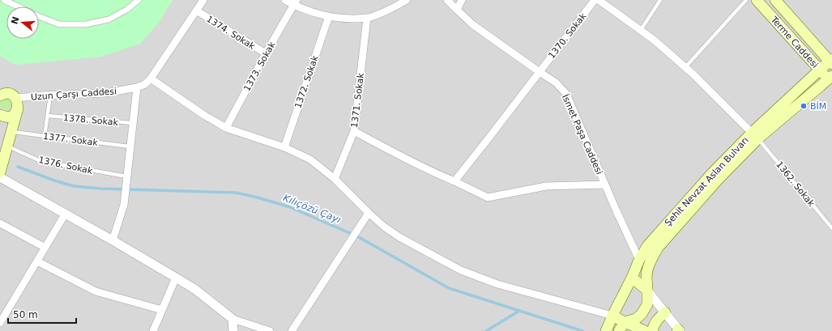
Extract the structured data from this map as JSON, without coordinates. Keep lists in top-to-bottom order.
{
  "streets": {
    "main road": ["Terme Caddesi", "Şehit Nevzat Aslan Bulvarı"],
    "street": [
      "1374. Sokak",
      "1370. Sokak",
      "1373. Sokak",
      "1372. Sokak",
      "Uzun Çarşı Caddesi",
      "1371. Sokak",
      "İsmet Paşa Caddesi"
    ],
    "lane": [
      "1378. Sokak",
      "1377. Sokak",
      "1376. Sokak",
      "1362. Sokak"
    ]
  },
  "crossings": [
    ["1374. Sokak", "1373. Sokak"],
    ["1374. Sokak", "Uzun Çarşı Caddesi"],
    ["1370. Sokak", "İsmet Paşa Caddesi"],
    ["Terme Caddesi", "Şehit Nevzat Aslan Bulvarı"],
    ["İsmet Paşa Caddesi", "Şehit Nevzat Aslan Bulvarı"],
    ["Şehit Nevzat Aslan Bulvarı", "1362. Sokak"]
  ],
  "water": ["Kılıçözü Çayı"],
  "places": ["BİM"],
  "scale_bar": "50 m",
  "north": "left"
}
